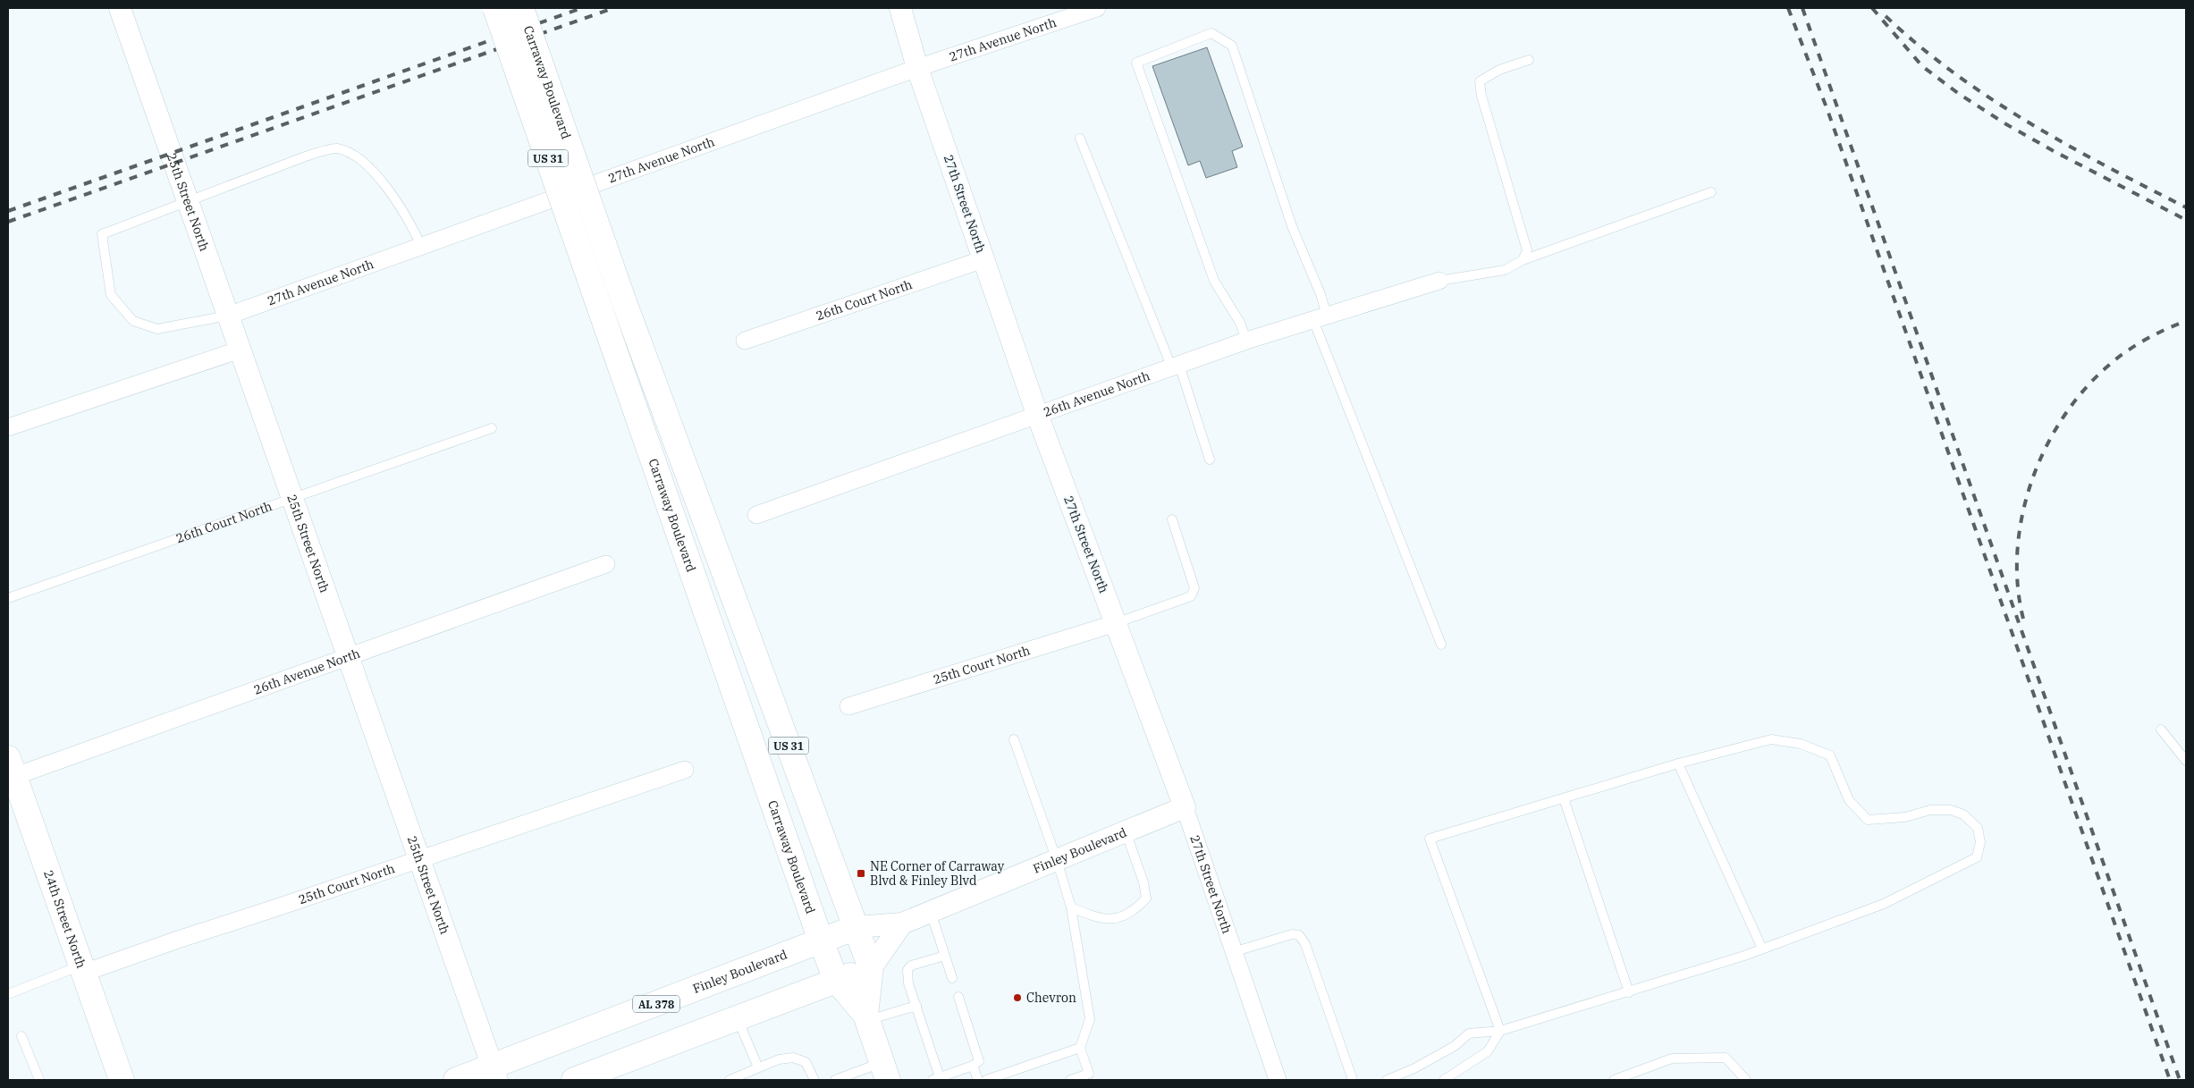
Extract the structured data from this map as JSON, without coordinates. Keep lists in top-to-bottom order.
{
  "streets": {
    "main road": [
      "Carraway Boulevard",
      "US 31",
      "Finley Boulevard",
      "24th Street North",
      "AL 378"
    ],
    "street": [
      "27th Avenue North",
      "25th Street North",
      "27th Street North",
      "26th Court North",
      "26th Avenue North",
      "25th Court North"
    ]
  },
  "crossings": [
    ["27th Avenue North", "25th Street North"],
    ["27th Avenue North", "27th Street North"],
    ["Carraway Boulevard", "Finley Boulevard"],
    ["25th Street North", "26th Court North"],
    ["25th Street North", "26th Avenue North"],
    ["25th Street North", "25th Court North"],
    ["25th Street North", "Finley Boulevard"],
    ["27th Street North", "26th Court North"],
    ["27th Street North", "26th Avenue North"],
    ["27th Street North", "25th Court North"],
    ["27th Street North", "Finley Boulevard"],
    ["26th Avenue North", "24th Street North"],
    ["25th Court North", "24th Street North"]
  ],
  "places": {
    "transit": ["NE Corner of Carraway Blvd & Finley Blvd"],
    "other": ["Chevron"]
  }
}
